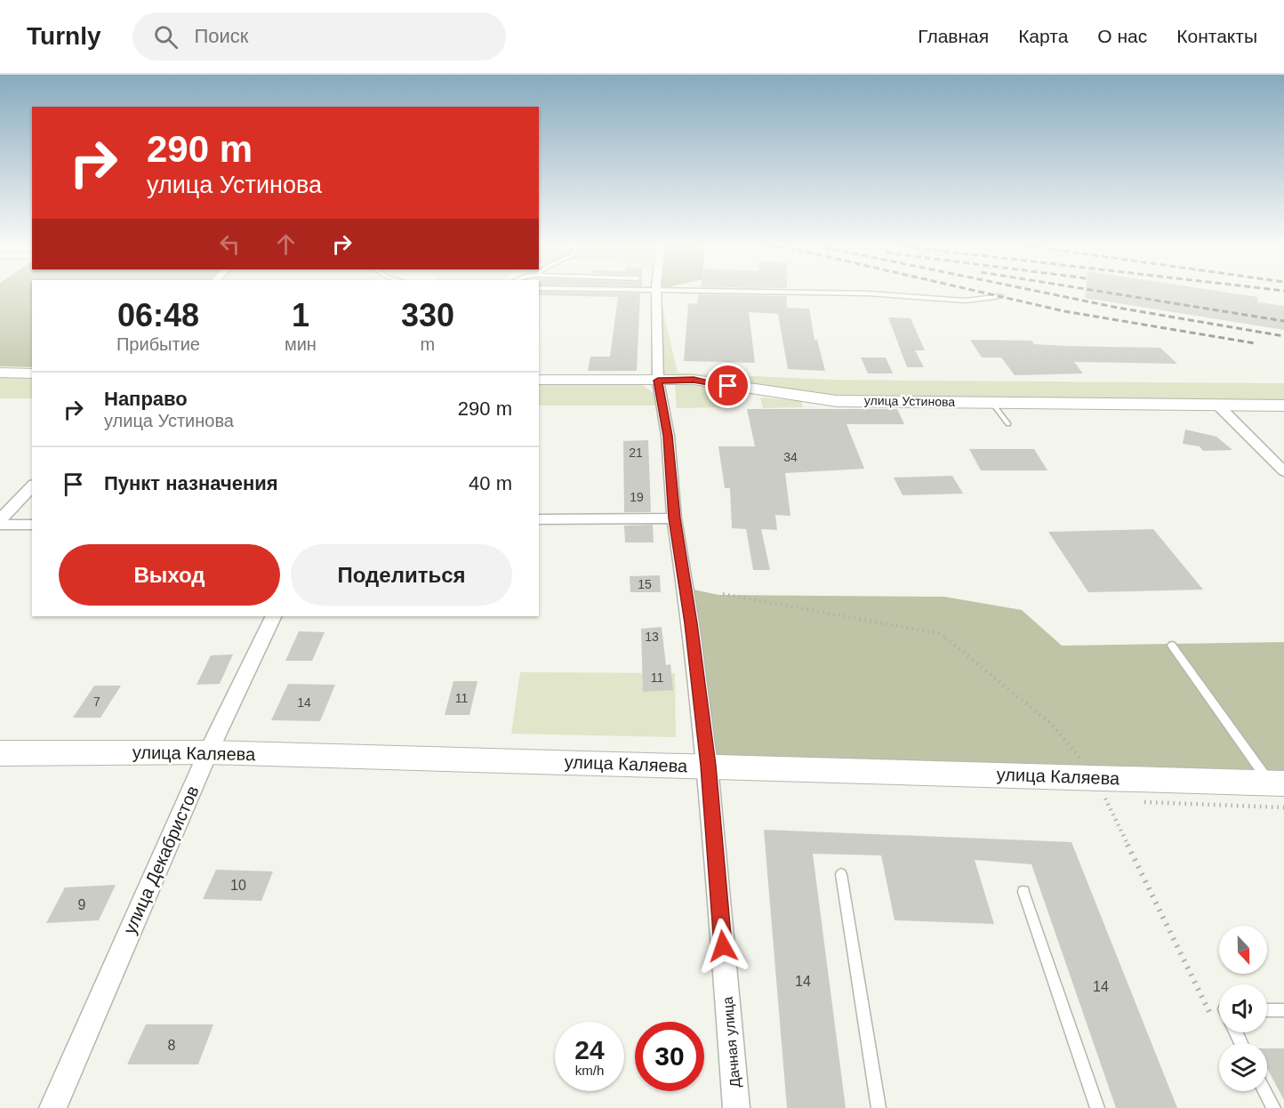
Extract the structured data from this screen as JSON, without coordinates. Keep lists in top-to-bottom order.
{
  "streets": {
    "street": [
      "улица Устинова",
      "улица Каляева",
      "улица Декабристов",
      "Дачная улица"
    ]
  },
  "crossings": [
    ["улица Устинова", "Дачная улица"],
    ["улица Каляева", "улица Декабристов"],
    ["улица Каляева", "Дачная улица"]
  ],
  "house_numbers": [
    "21",
    "34",
    "19",
    "15",
    "13",
    "11",
    "11",
    "7",
    "14",
    "10",
    "9",
    "14",
    "14",
    "8"
  ],
  "north": "bottom",
  "page": {
    "header": "Turnly",
    "search": "Поиск",
    "nav": [
      "Главная",
      "Карта",
      "О нас",
      "Контакты"
    ],
    "turn": ["290 m", "улица Устинова"],
    "eta": [
      "06:48",
      "Прибытие",
      "1",
      "мин",
      "330",
      "m"
    ],
    "list": [
      {
        "name": "Направо",
        "note": "улица Устинова",
        "value": "290 m"
      },
      {
        "name": "Пункт назначения",
        "value": "40 m"
      }
    ],
    "buttons": ["Выход", "Поделиться"],
    "speed": "24 km/h",
    "limit": "30"
  }
}
